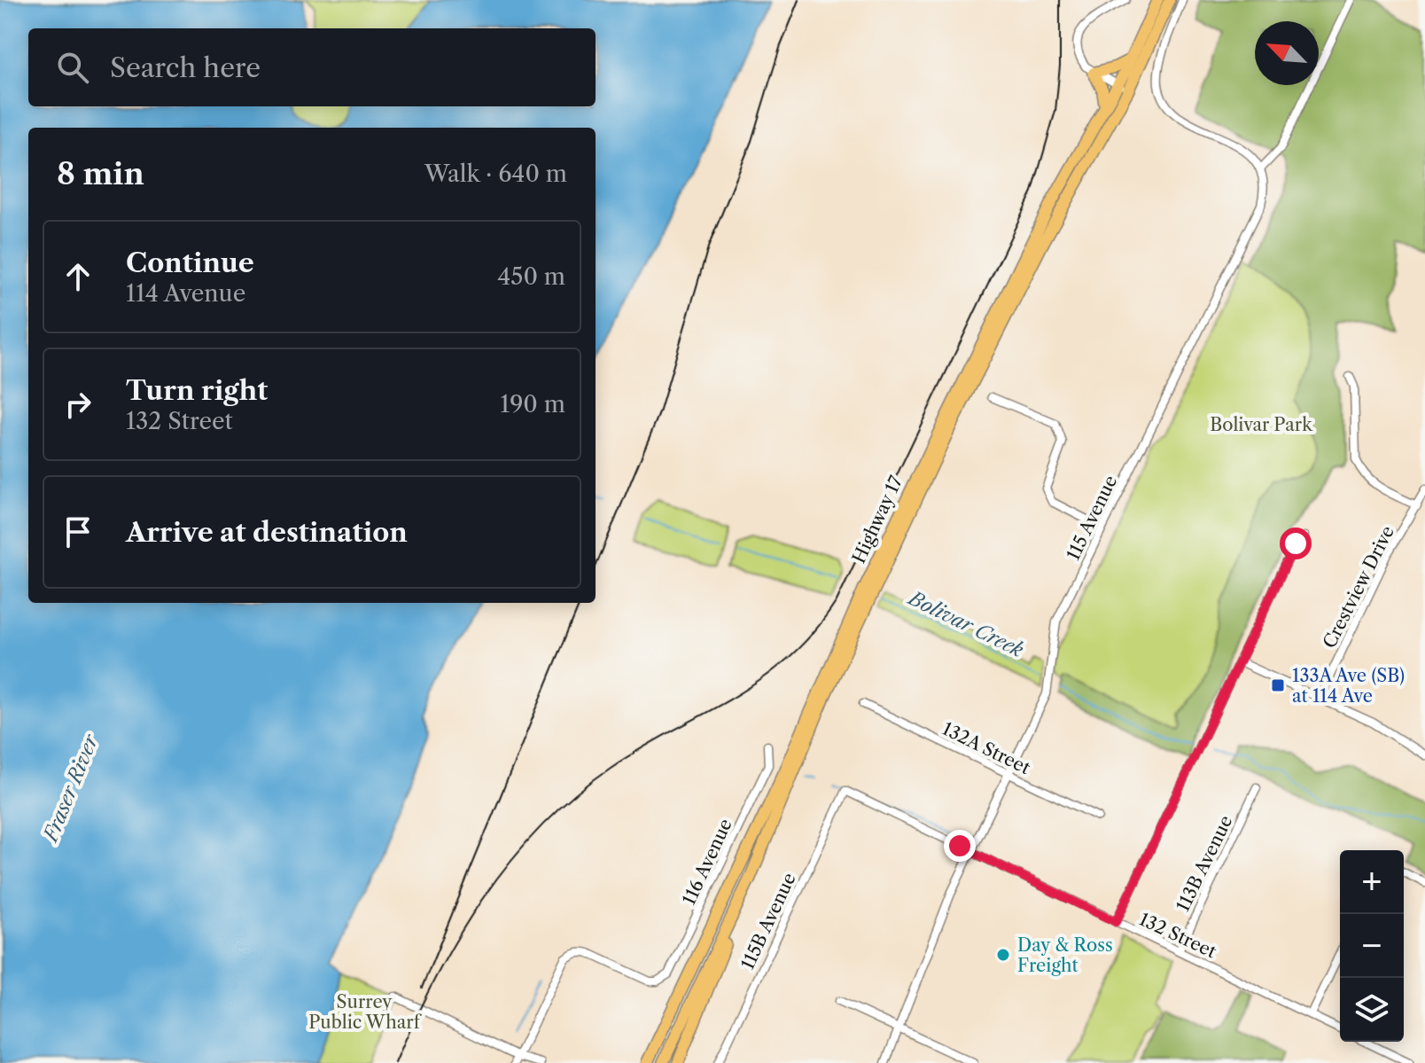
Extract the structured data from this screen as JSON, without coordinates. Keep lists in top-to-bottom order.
{
  "streets": {
    "highway": ["Highway 17"],
    "street": [
      "115 Avenue",
      "Crestview Drive",
      "132A Street",
      "116 Avenue",
      "113B Avenue",
      "115B Avenue",
      "132 Street"
    ]
  },
  "crossings": [
    ["115 Avenue", "132A Street"],
    ["115 Avenue", "132 Street"],
    ["113B Avenue", "132 Street"],
    ["115B Avenue", "132 Street"]
  ],
  "water": ["Bolivar Creek", "Fraser River"],
  "parks": ["Bolivar Park", "Surrey Public Wharf"],
  "places": {
    "transit": ["133A Ave (SB) at 114 Ave"],
    "other": ["Day & Ross Freight"]
  },
  "north": "top left",
  "page": {
    "search": "Search here",
    "heading": ["8 min", "Walk · 640 m"],
    "list": [
      ["Continue", "114 Avenue", "450 m"],
      ["Turn right", "132 Street", "190 m"],
      "Arrive at destination"
    ],
    "map_buttons": ["+", "−"]
  }
}
